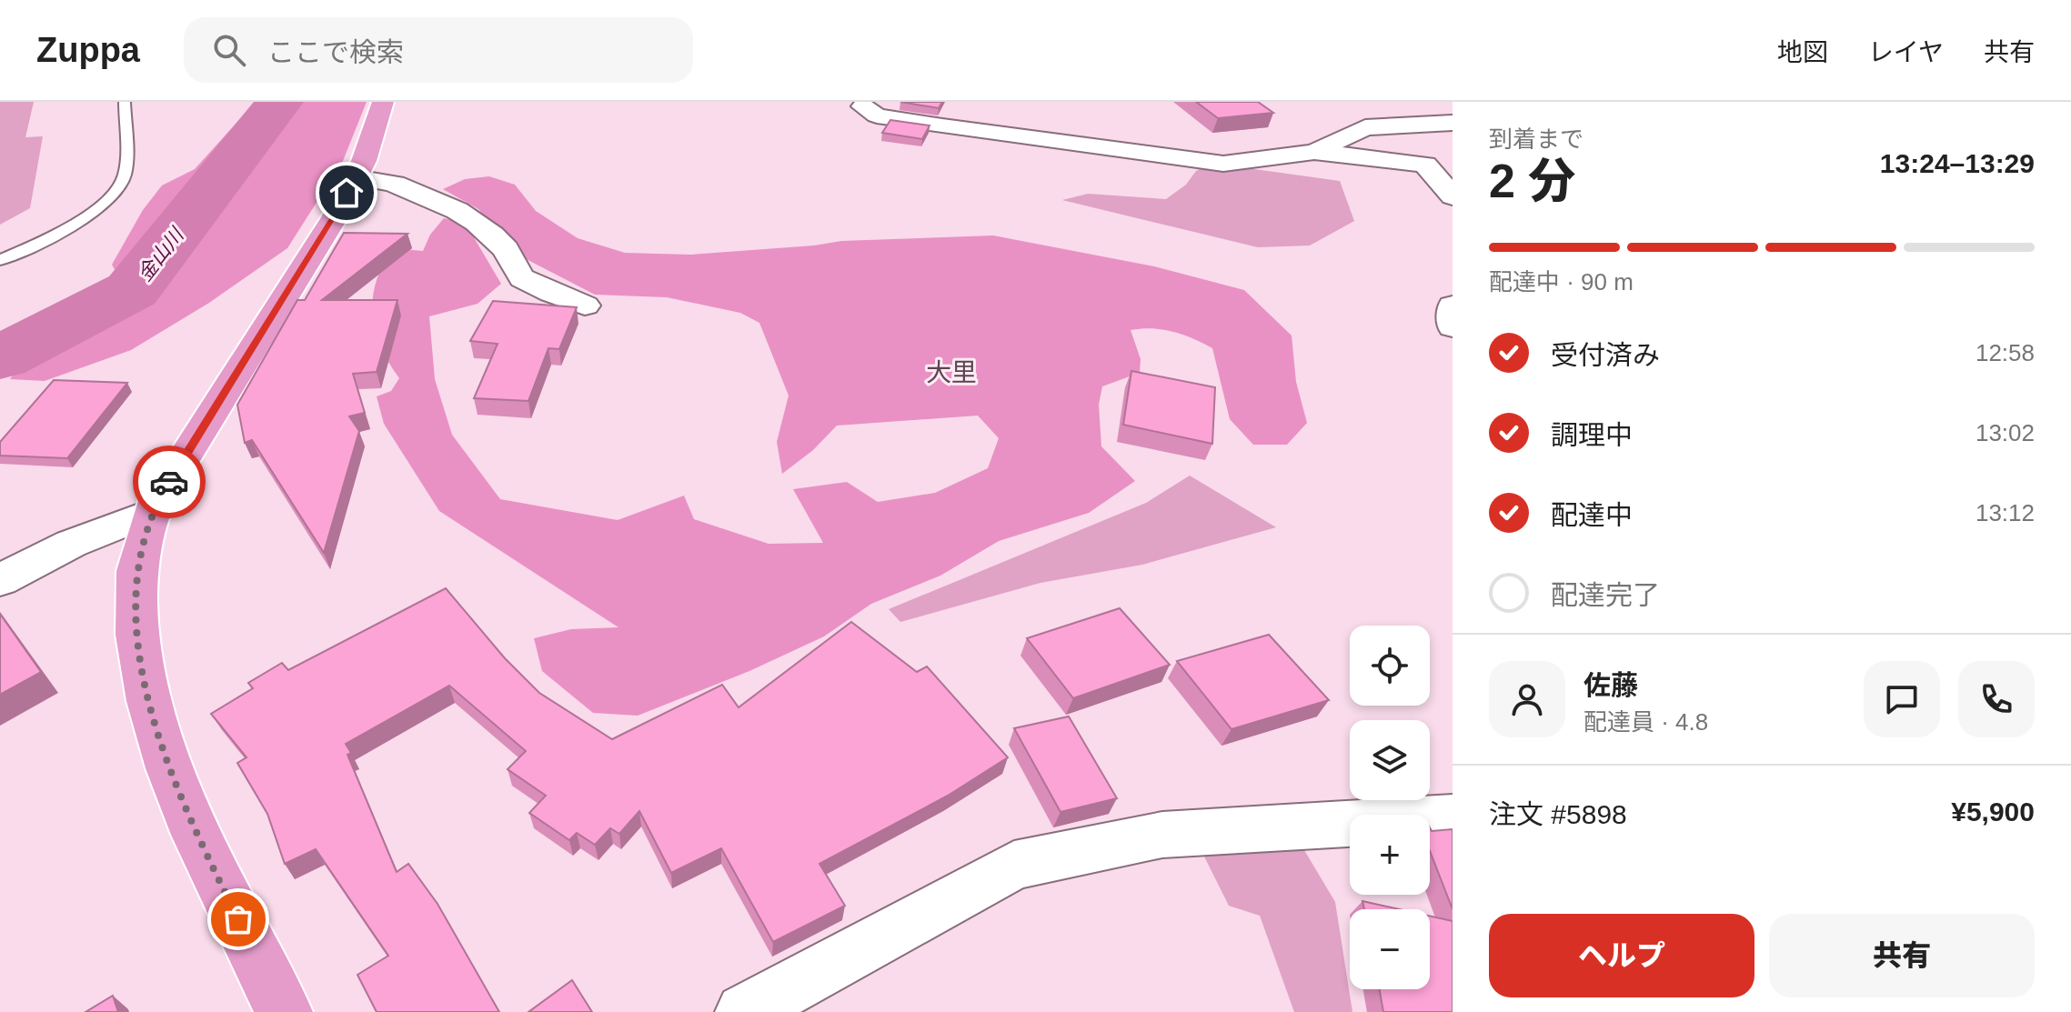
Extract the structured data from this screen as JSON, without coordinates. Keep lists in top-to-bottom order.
{
  "districts": ["大里"],
  "water": ["金山川"],
  "page": {
    "header": "Zuppa",
    "search": "ここで検索",
    "nav": ["地図", "レイヤ", "共有"],
    "heading": ["2 分", "到着まで", "13:24–13:29"],
    "panel": [
      "佐藤",
      "配達員 · 4.8",
      "注文 #5898",
      "¥5,900"
    ],
    "bar": "配達中 · 90 m",
    "list": [
      ["受付済み", "12:58"],
      ["調理中", "13:02"],
      ["配達中", "13:12"],
      "配達完了"
    ],
    "map_buttons": ["+", "−"],
    "buttons": ["ヘルプ", "共有"]
  }
}
